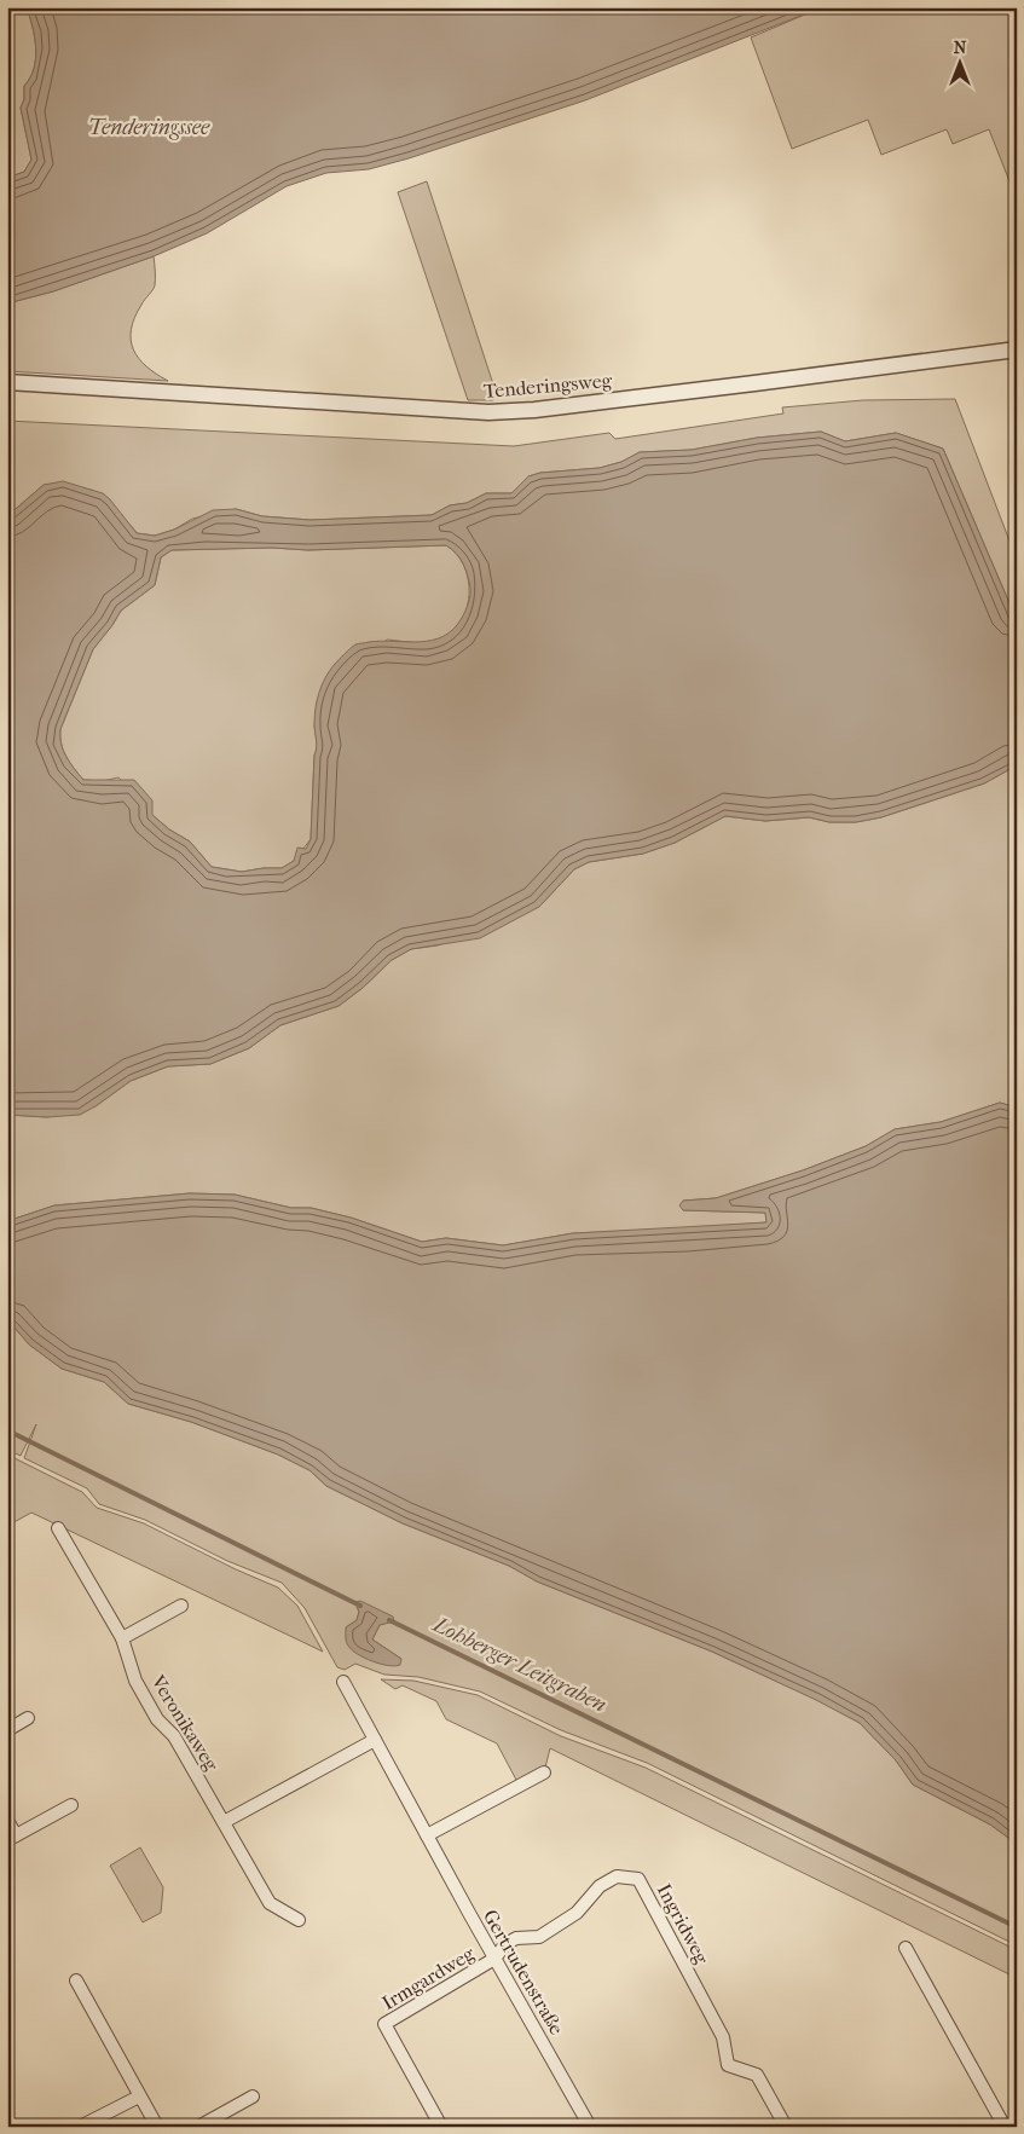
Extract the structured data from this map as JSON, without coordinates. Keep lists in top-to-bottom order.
{
  "streets": {
    "street": [
      "Tenderingsweg",
      "Veronikaweg",
      "Ingridweg",
      "Gertrudenstraße",
      "Irmgardweg"
    ]
  },
  "crossings": [
    ["Ingridweg", "Gertrudenstraße"],
    ["Ingridweg", "Irmgardweg"],
    ["Gertrudenstraße", "Irmgardweg"]
  ],
  "water": ["Tenderingssee", "Lohberger Leitgraben"],
  "north": "top"
}
